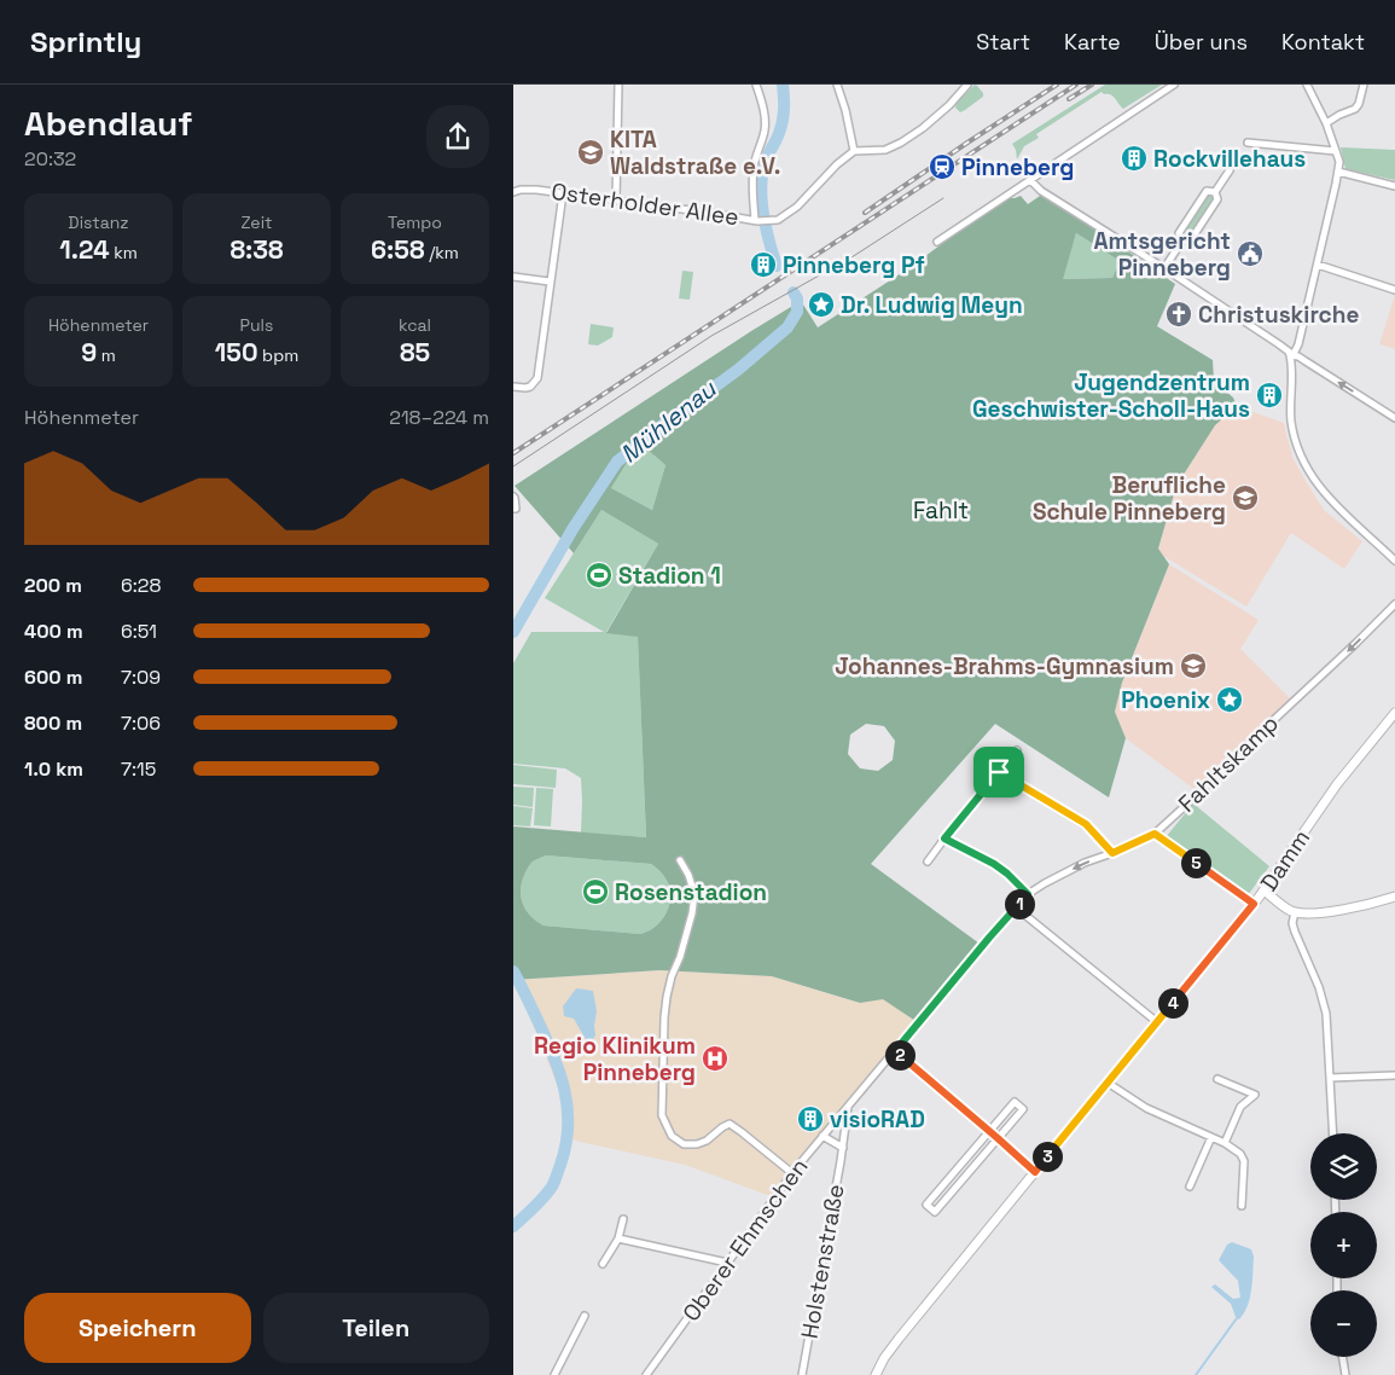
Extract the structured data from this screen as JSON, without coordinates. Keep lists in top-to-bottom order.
{
  "streets": {
    "main road": ["Damm"],
    "street": [
      "Osterholder Allee",
      "Fahltskamp",
      "Oberer Ehmschen",
      "Holstenstraße"
    ]
  },
  "crossings": [
    ["Fahltskamp", "Oberer Ehmschen"],
    ["Fahltskamp", "Holstenstraße"],
    ["Oberer Ehmschen", "Holstenstraße"]
  ],
  "one_way": ["Fahltskamp"],
  "water": ["Mühlenau"],
  "parks": ["Fahlt"],
  "places": {
    "school or university": ["KITA Waldstraße e.V.", "Berufliche Schule Pinneberg", "Johannes-Brahms-Gymnasium"],
    "building": [
      "Rockvillehaus",
      "Pinneberg Pf",
      "Jugendzentrum Geschwister-Scholl-Haus",
      "visioRAD"
    ],
    "station": ["Pinneberg"],
    "public building": ["Amtsgericht Pinneberg"],
    "place": ["Dr. Ludwig Meyn", "Phoenix"],
    "church": ["Christuskirche"],
    "sports": ["Stadion 1", "Rosenstadion"],
    "hospital": ["Regio Klinikum Pinneberg"]
  },
  "page": {
    "header": "Sprintly",
    "nav": [
      "Start",
      "Karte",
      "Über uns",
      "Kontakt"
    ],
    "heading": ["Abendlauf", "20:32"],
    "stats": [
      ["Distanz", "1.24 km"],
      ["Zeit", "8:38"],
      ["Tempo", "6:58 /km"],
      ["Höhenmeter", "9 m"],
      ["Puls", "150 bpm"],
      ["kcal", "85"]
    ],
    "chart": ["Höhenmeter", "218–224 m"],
    "list": [
      {
        "name": "200 m",
        "note": "6:28"
      },
      {
        "name": "400 m",
        "note": "6:51"
      },
      {
        "name": "600 m",
        "note": "7:09"
      },
      {
        "name": "800 m",
        "note": "7:06"
      },
      {
        "name": "1.0 km",
        "note": "7:15"
      }
    ],
    "pins": [
      "5",
      "1",
      "4",
      "2",
      "3"
    ],
    "map_buttons": ["+", "−"],
    "buttons": ["Speichern", "Teilen"]
  }
}
